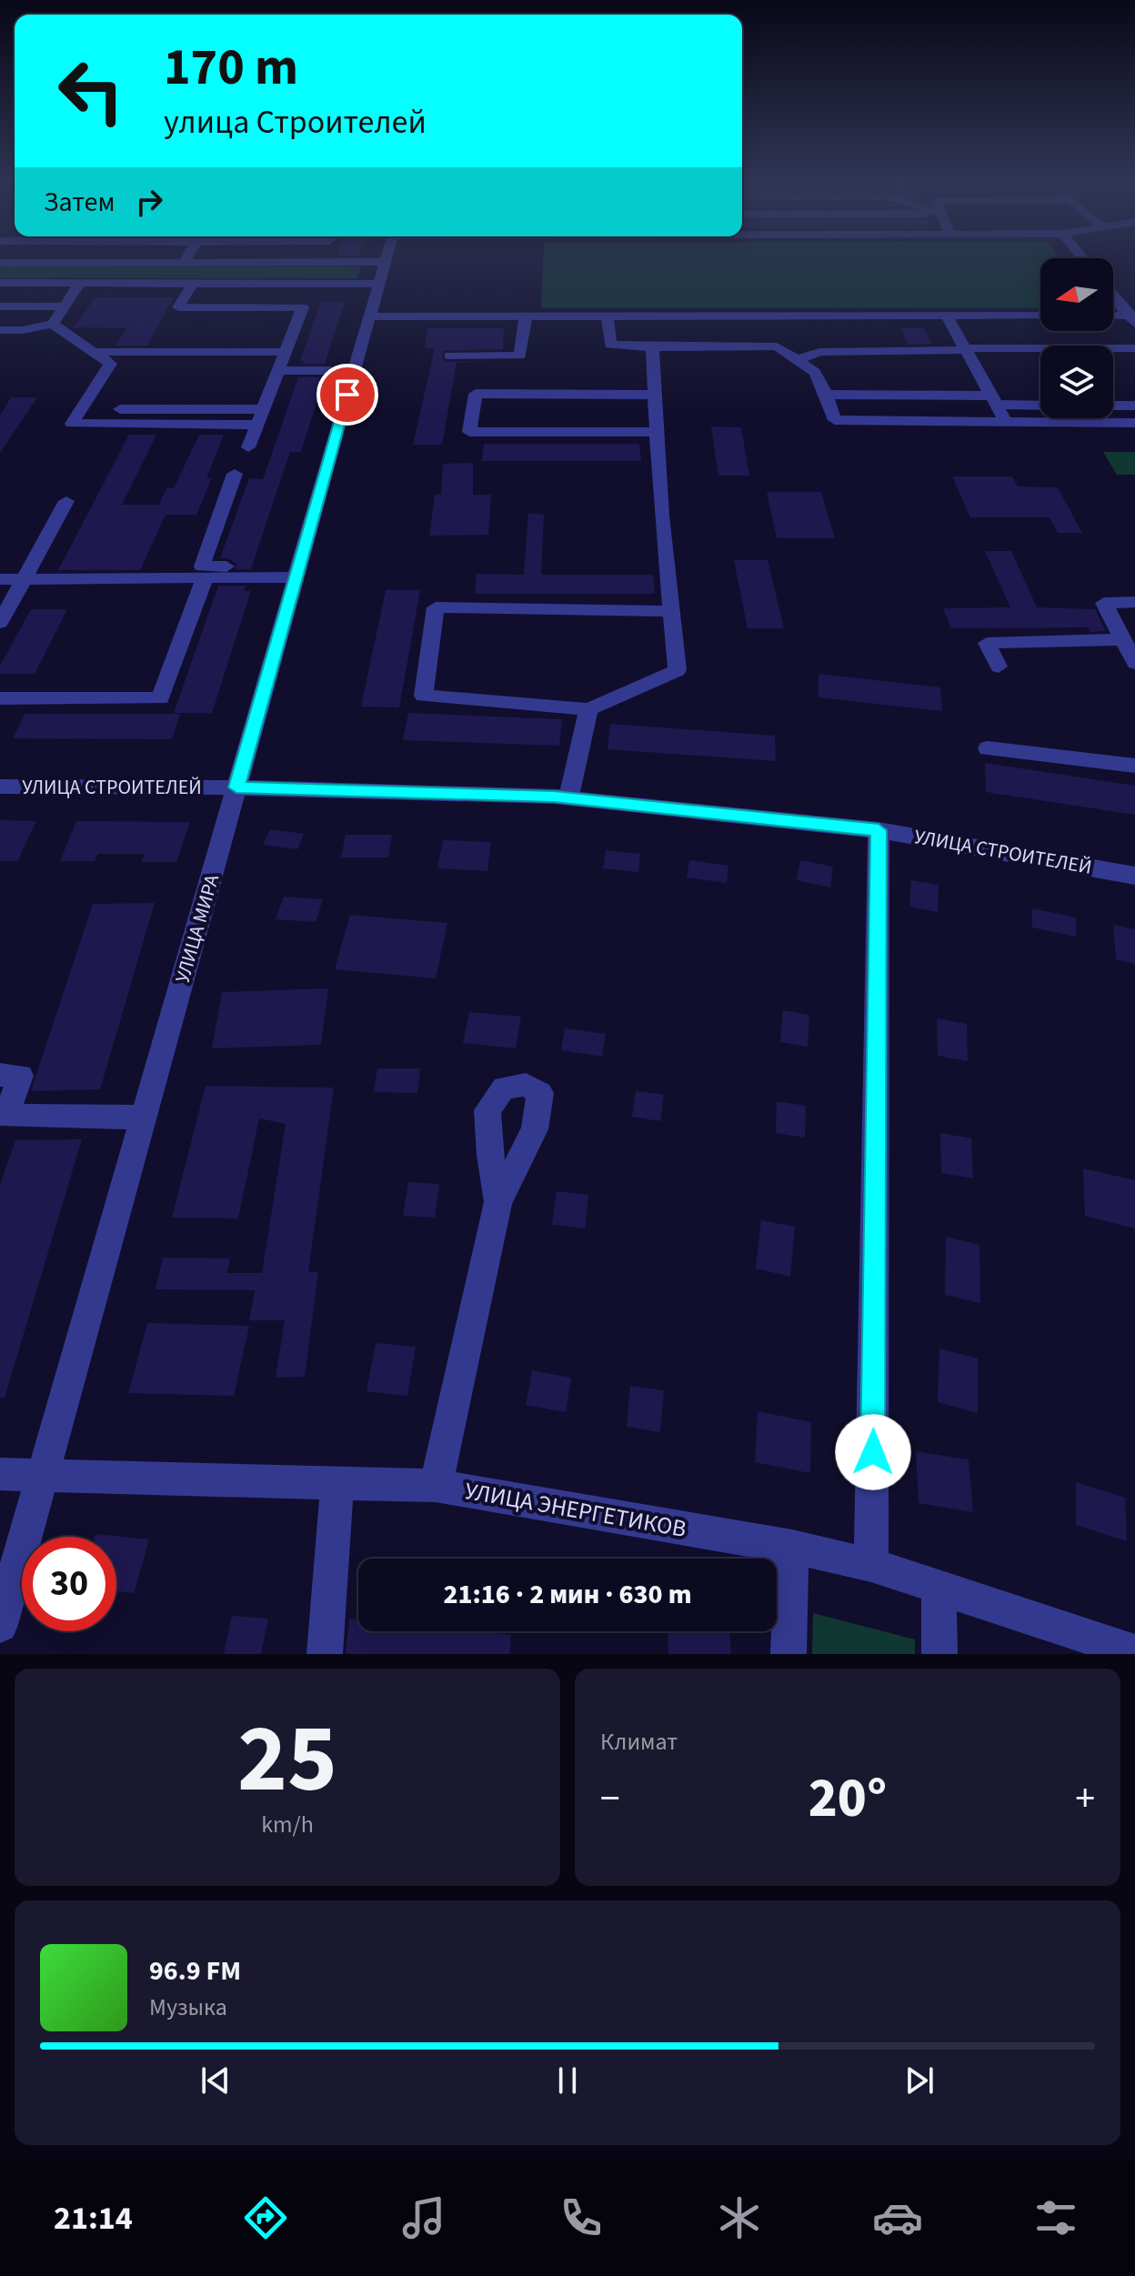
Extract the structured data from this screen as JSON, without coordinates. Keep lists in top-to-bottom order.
{
  "streets": {
    "street": ["УЛИЦА СТРОИТЕЛЕЙ", "УЛИЦА МИРА", "УЛИЦА ЭНЕРГЕТИКОВ"]
  },
  "crossings": [
    ["УЛИЦА СТРОИТЕЛЕЙ", "УЛИЦА МИРА"],
    ["УЛИЦА МИРА", "УЛИЦА ЭНЕРГЕТИКОВ"]
  ],
  "north": "left",
  "page": {
    "turn": ["170 m", "улица Строителей"],
    "then": "Затем",
    "limit": "30",
    "trip": "21:16 · 2 мин · 630 m",
    "tile": [
      ["25", "km/h"],
      "Климат"
    ],
    "heat": ["−", "20°", "+"],
    "song": ["96.9 FM", "Музыка"],
    "tabs": "21:14"
  }
}
